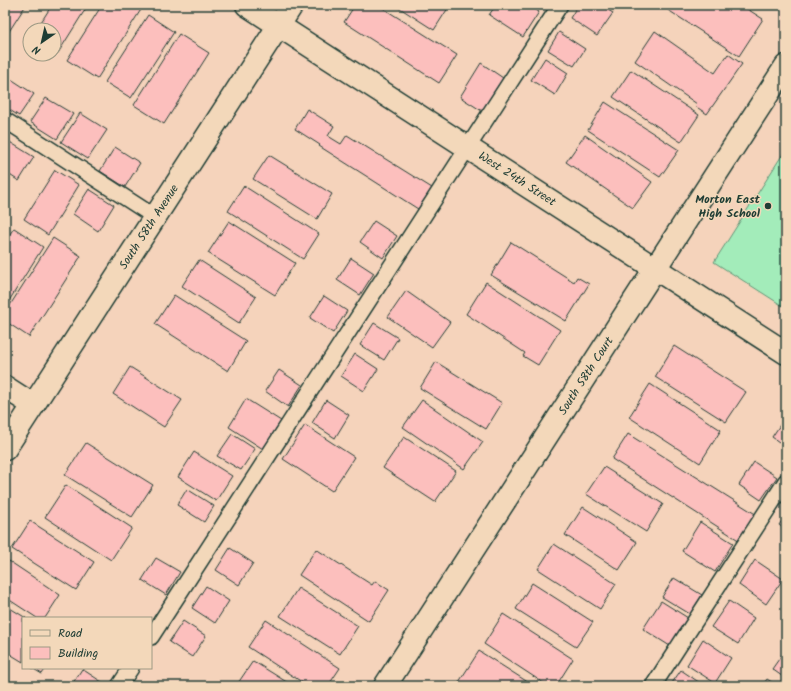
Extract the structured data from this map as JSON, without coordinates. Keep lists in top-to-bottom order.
{
  "streets": {
    "street": ["West 24th Street", "South 58th Avenue", "South 58th Court"]
  },
  "crossings": [
    ["West 24th Street", "South 58th Avenue"],
    ["West 24th Street", "South 58th Court"]
  ],
  "places": ["Morton East High School"],
  "legend": ["Road", "Building"],
  "north": "bottom left"
}
